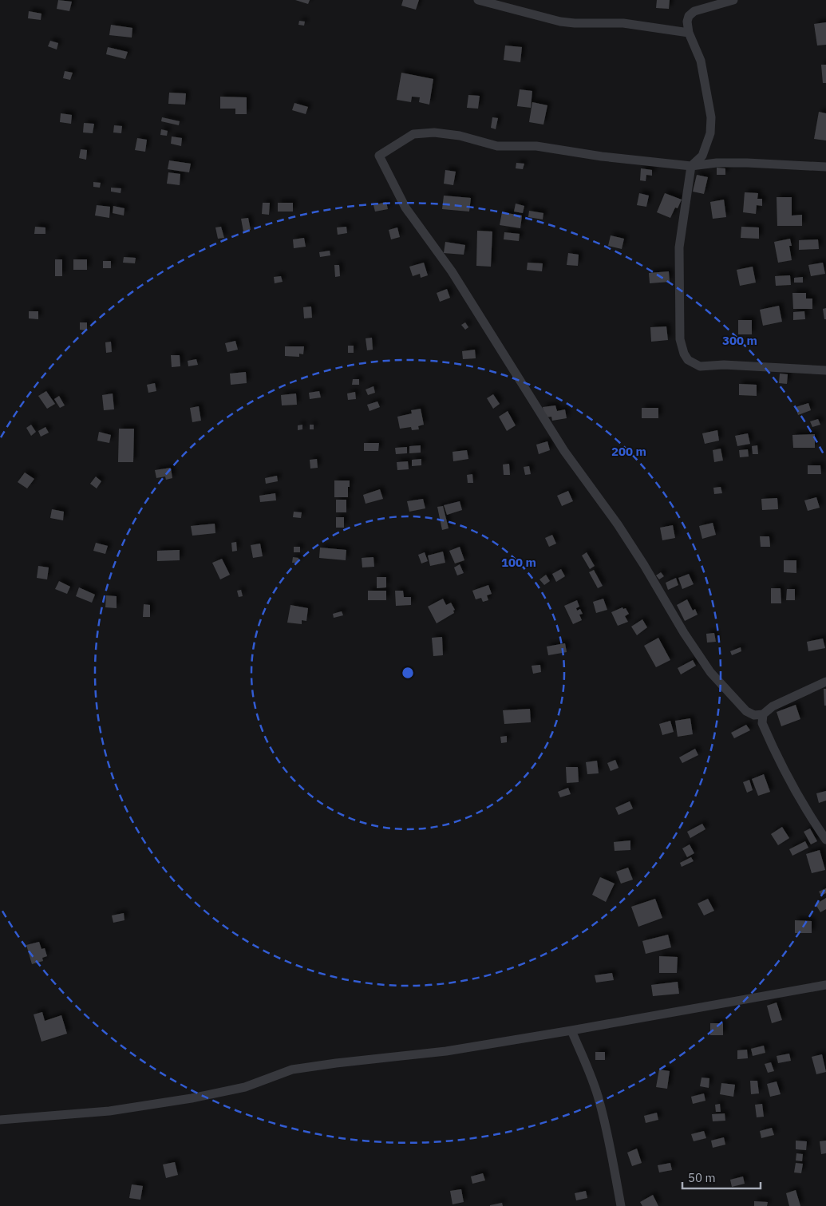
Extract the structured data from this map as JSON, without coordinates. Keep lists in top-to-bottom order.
{
  "scale_bar": "50 m",
  "rings": ["300 m", "200 m", "100 m"]
}
